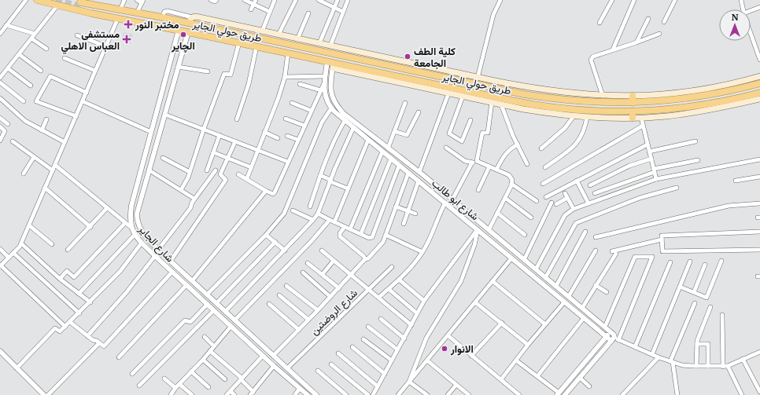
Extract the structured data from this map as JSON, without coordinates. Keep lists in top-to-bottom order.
{
  "streets": {
    "highway": ["طريق حولي الجاير"],
    "street": ["شارع ابو طالب", "شارع الجاير", "شارع الروضتين"]
  },
  "crossings": [
    ["طريق حولي الجاير", "شارع ابو طالب"],
    ["طريق حولي الجاير", "شارع الجاير"],
    ["شارع الجاير", "شارع الروضتين"]
  ],
  "places": {
    "health": ["مختبر النور", "مستشفى العباس الاهلي"],
    "other": ["الچاير", "كلية الطف الجامعة", "الانوار"]
  },
  "north": "top"
}
